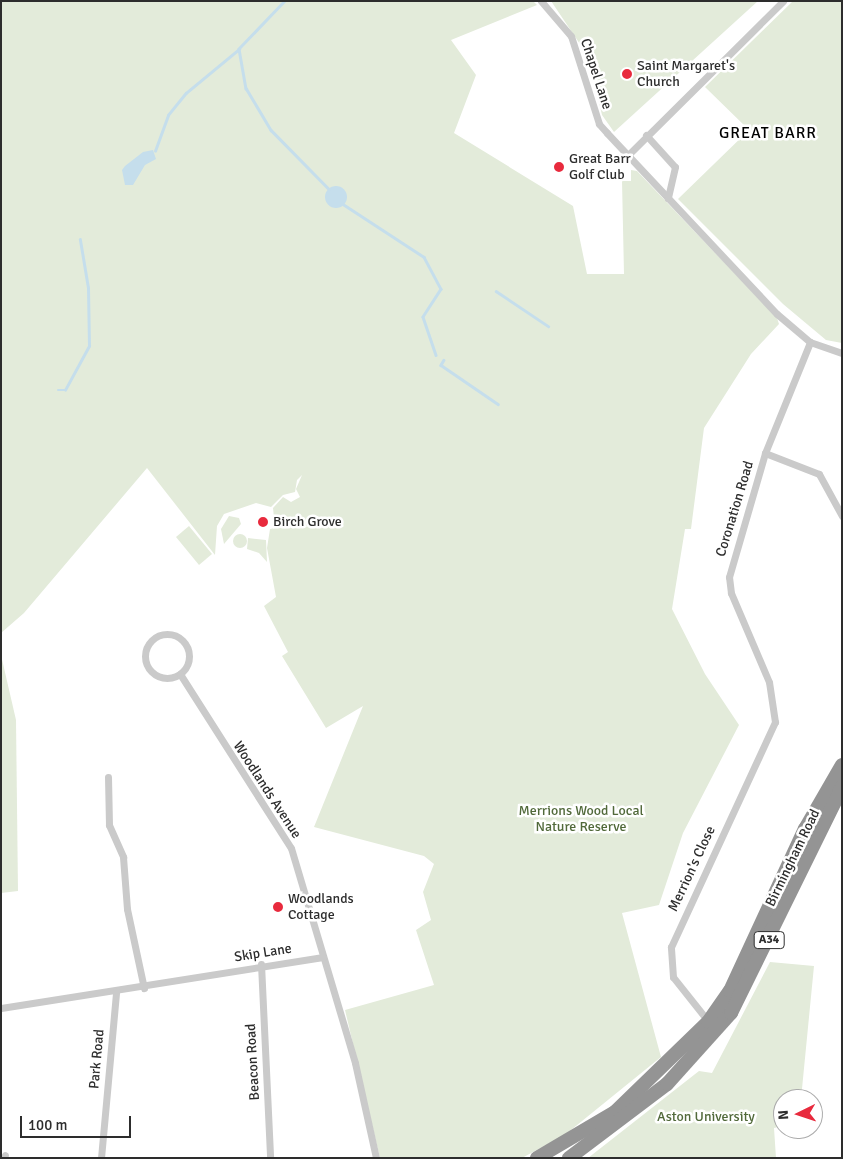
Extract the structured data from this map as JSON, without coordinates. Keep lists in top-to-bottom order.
{
  "streets": {
    "highway": ["Birmingham Road", "A34"],
    "street": [
      "Chapel Lane",
      "Coronation Road",
      "Woodlands Avenue",
      "Merrion's Close",
      "Skip Lane",
      "Park Road",
      "Beacon Road"
    ]
  },
  "crossings": [
    ["Chapel Lane", "Coronation Road"],
    ["Coronation Road", "Merrion's Close"],
    ["Woodlands Avenue", "Skip Lane"],
    ["Birmingham Road", "Merrion's Close"],
    ["Skip Lane", "Park Road"],
    ["Skip Lane", "Beacon Road"]
  ],
  "districts": ["GREAT BARR"],
  "parks": ["Merrions Wood Local Nature Reserve", "Aston University"],
  "places": [
    "Saint Margaret's Church",
    "Great Barr Golf Club",
    "Birch Grove",
    "Woodlands Cottage"
  ],
  "scale_bar": "100 m",
  "north": "left"
}
